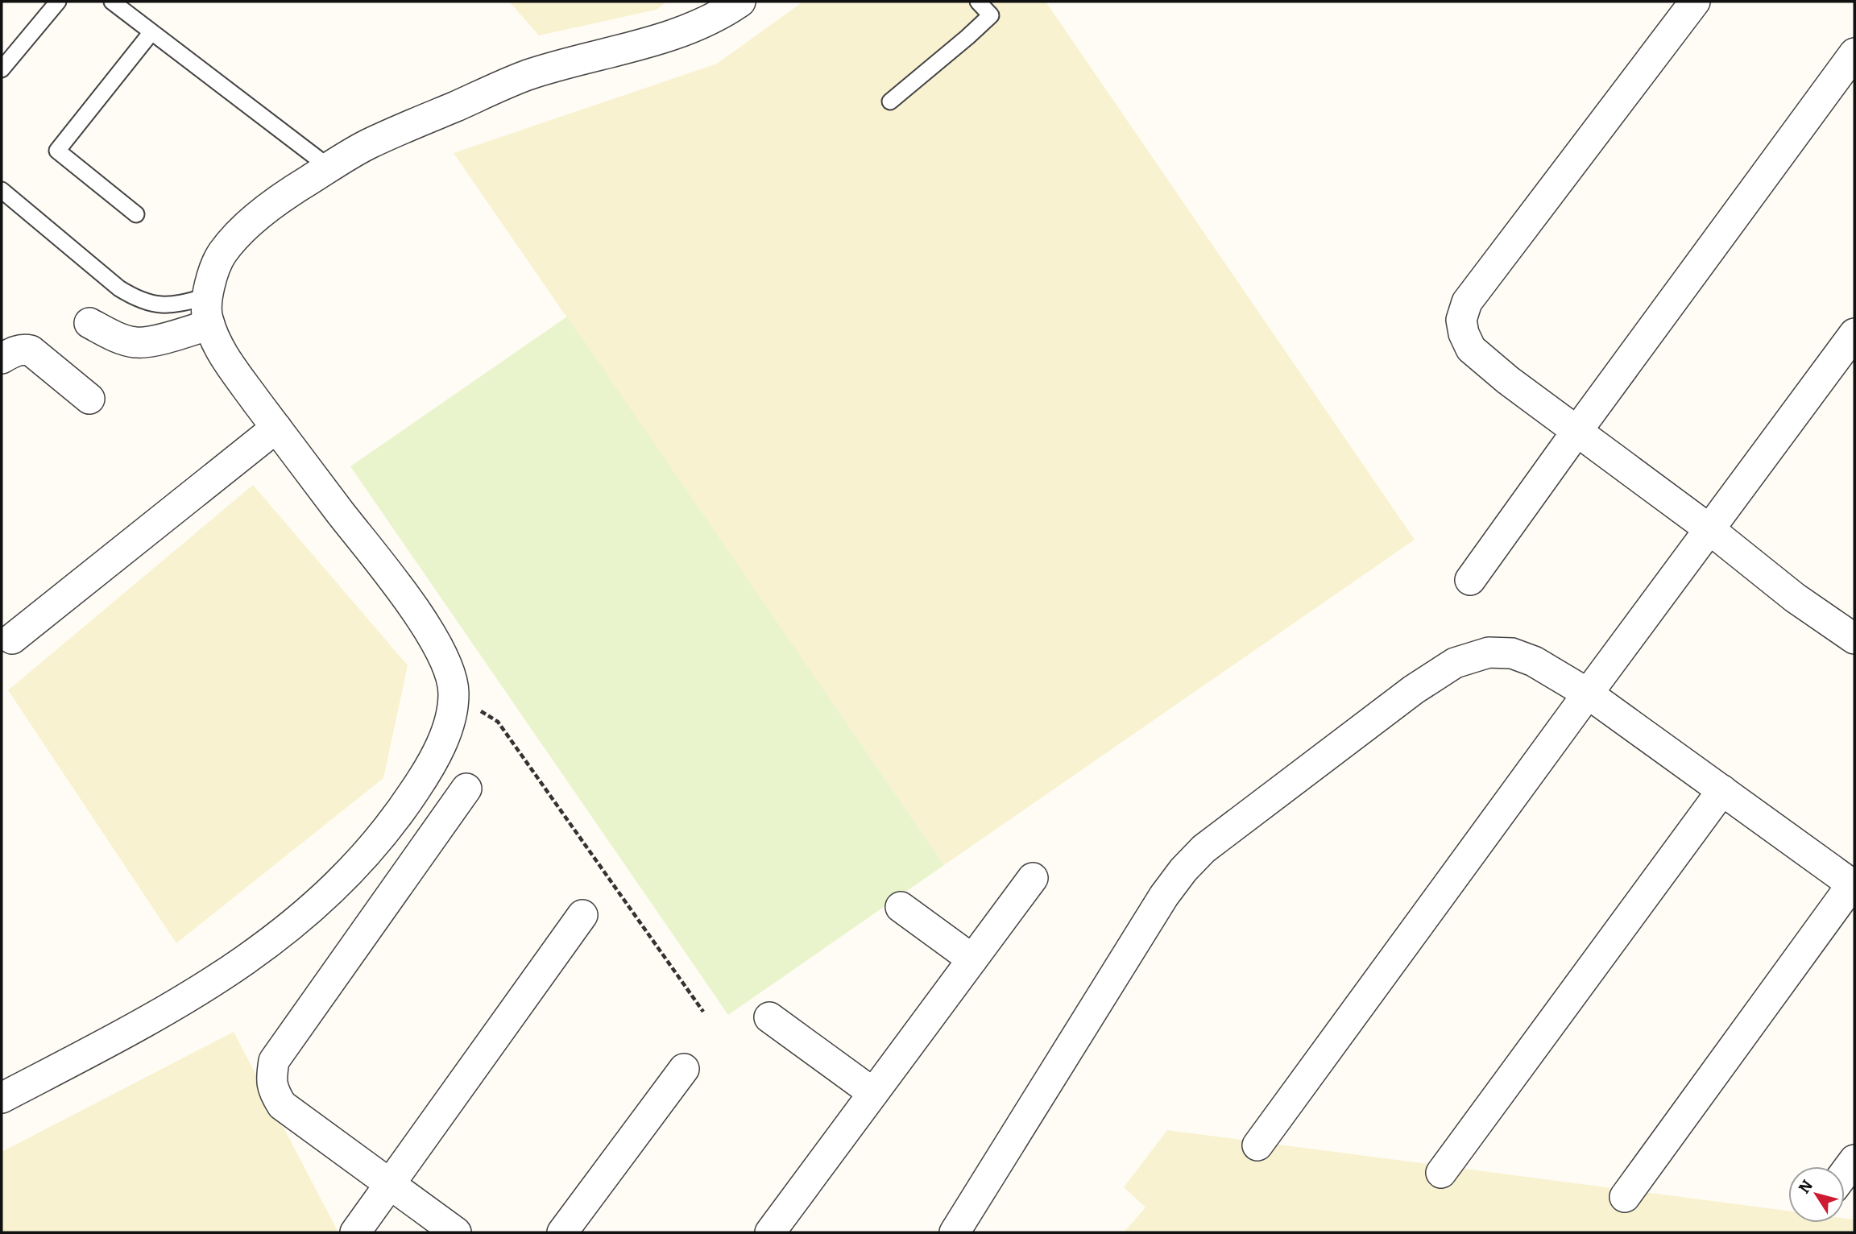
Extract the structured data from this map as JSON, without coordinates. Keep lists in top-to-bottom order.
{
  "north": "top left"
}
